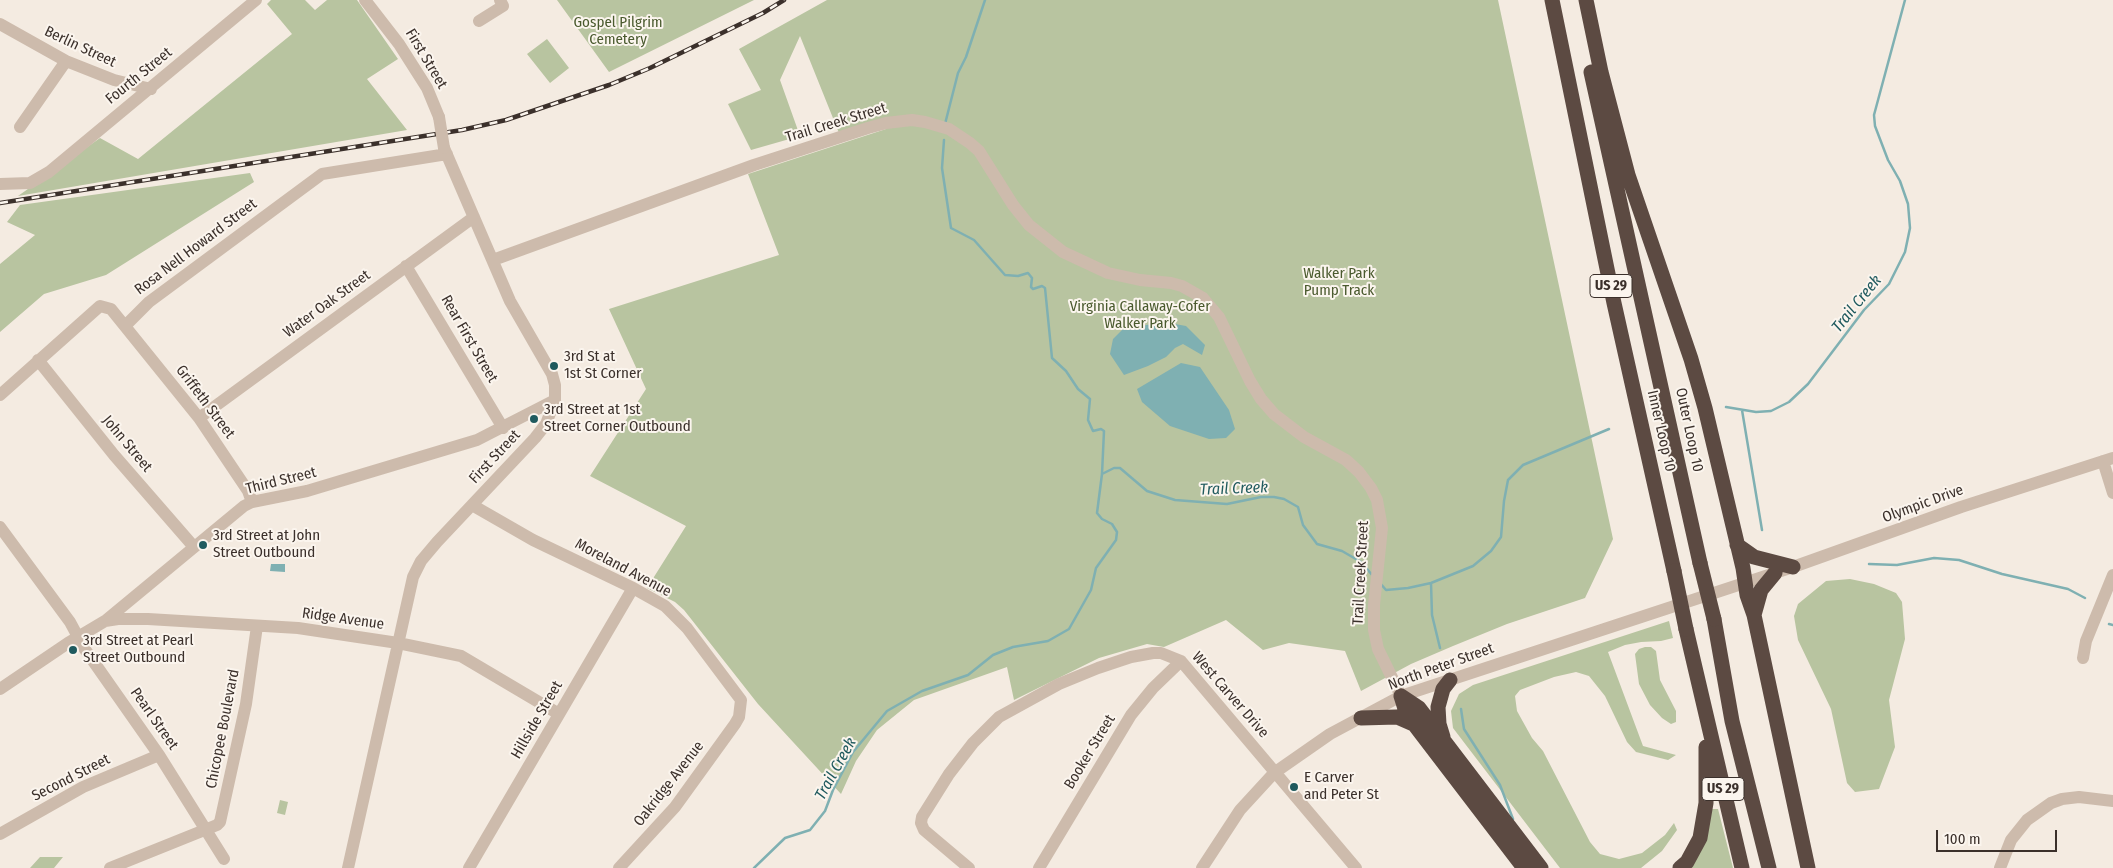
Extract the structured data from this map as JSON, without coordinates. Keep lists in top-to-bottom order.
{
  "streets": {
    "highway": ["US 29", "Outer Loop 10", "Inner Loop 10"],
    "street": [
      "Berlin Street",
      "First Street",
      "Fourth Street",
      "Trail Creek Street",
      "Rosa Nell Howard Street",
      "Water Oak Street",
      "Rear First Street",
      "Griffeth Street",
      "John Street",
      "Third Street",
      "Olympic Drive",
      "Moreland Avenue",
      "Ridge Avenue",
      "North Peter Street",
      "West Carver Drive",
      "Pearl Street",
      "Hillside Street",
      "Chicopee Boulevard",
      "Booker Street",
      "Second Street",
      "Oakridge Avenue"
    ]
  },
  "crossings": [
    ["Berlin Street", "Fourth Street"],
    ["First Street", "Trail Creek Street"],
    ["First Street", "Rosa Nell Howard Street"],
    ["First Street", "Water Oak Street"],
    ["First Street", "Third Street"],
    ["First Street", "Moreland Avenue"],
    ["First Street", "Ridge Avenue"],
    ["Trail Creek Street", "North Peter Street"],
    ["Rosa Nell Howard Street", "Griffeth Street"],
    ["Water Oak Street", "Rear First Street"],
    ["Water Oak Street", "Griffeth Street"],
    ["Rear First Street", "Third Street"],
    ["Griffeth Street", "Third Street"],
    ["John Street", "Third Street"],
    ["Third Street", "Ridge Avenue"],
    ["Third Street", "Pearl Street"],
    ["Olympic Drive", "North Peter Street"],
    ["Moreland Avenue", "Hillside Street"],
    ["Moreland Avenue", "Oakridge Avenue"],
    ["Ridge Avenue", "Hillside Street"],
    ["Ridge Avenue", "Chicopee Boulevard"],
    ["North Peter Street", "West Carver Drive"],
    ["West Carver Drive", "Booker Street"],
    ["Pearl Street", "Chicopee Boulevard"],
    ["Pearl Street", "Second Street"]
  ],
  "water": ["Trail Creek"],
  "parks": ["Gospel Pilgrim Cemetery", "Walker Park Pump Track", "Virginia Callaway-Cofer Walker Park"],
  "places": [
    "3rd St at 1st St Corner",
    "3rd Street at 1st Street Corner Outbound",
    "3rd Street at John Street Outbound",
    "3rd Street at Pearl Street Outbound",
    "E Carver and Peter St"
  ],
  "scale_bar": "100 m"
}
